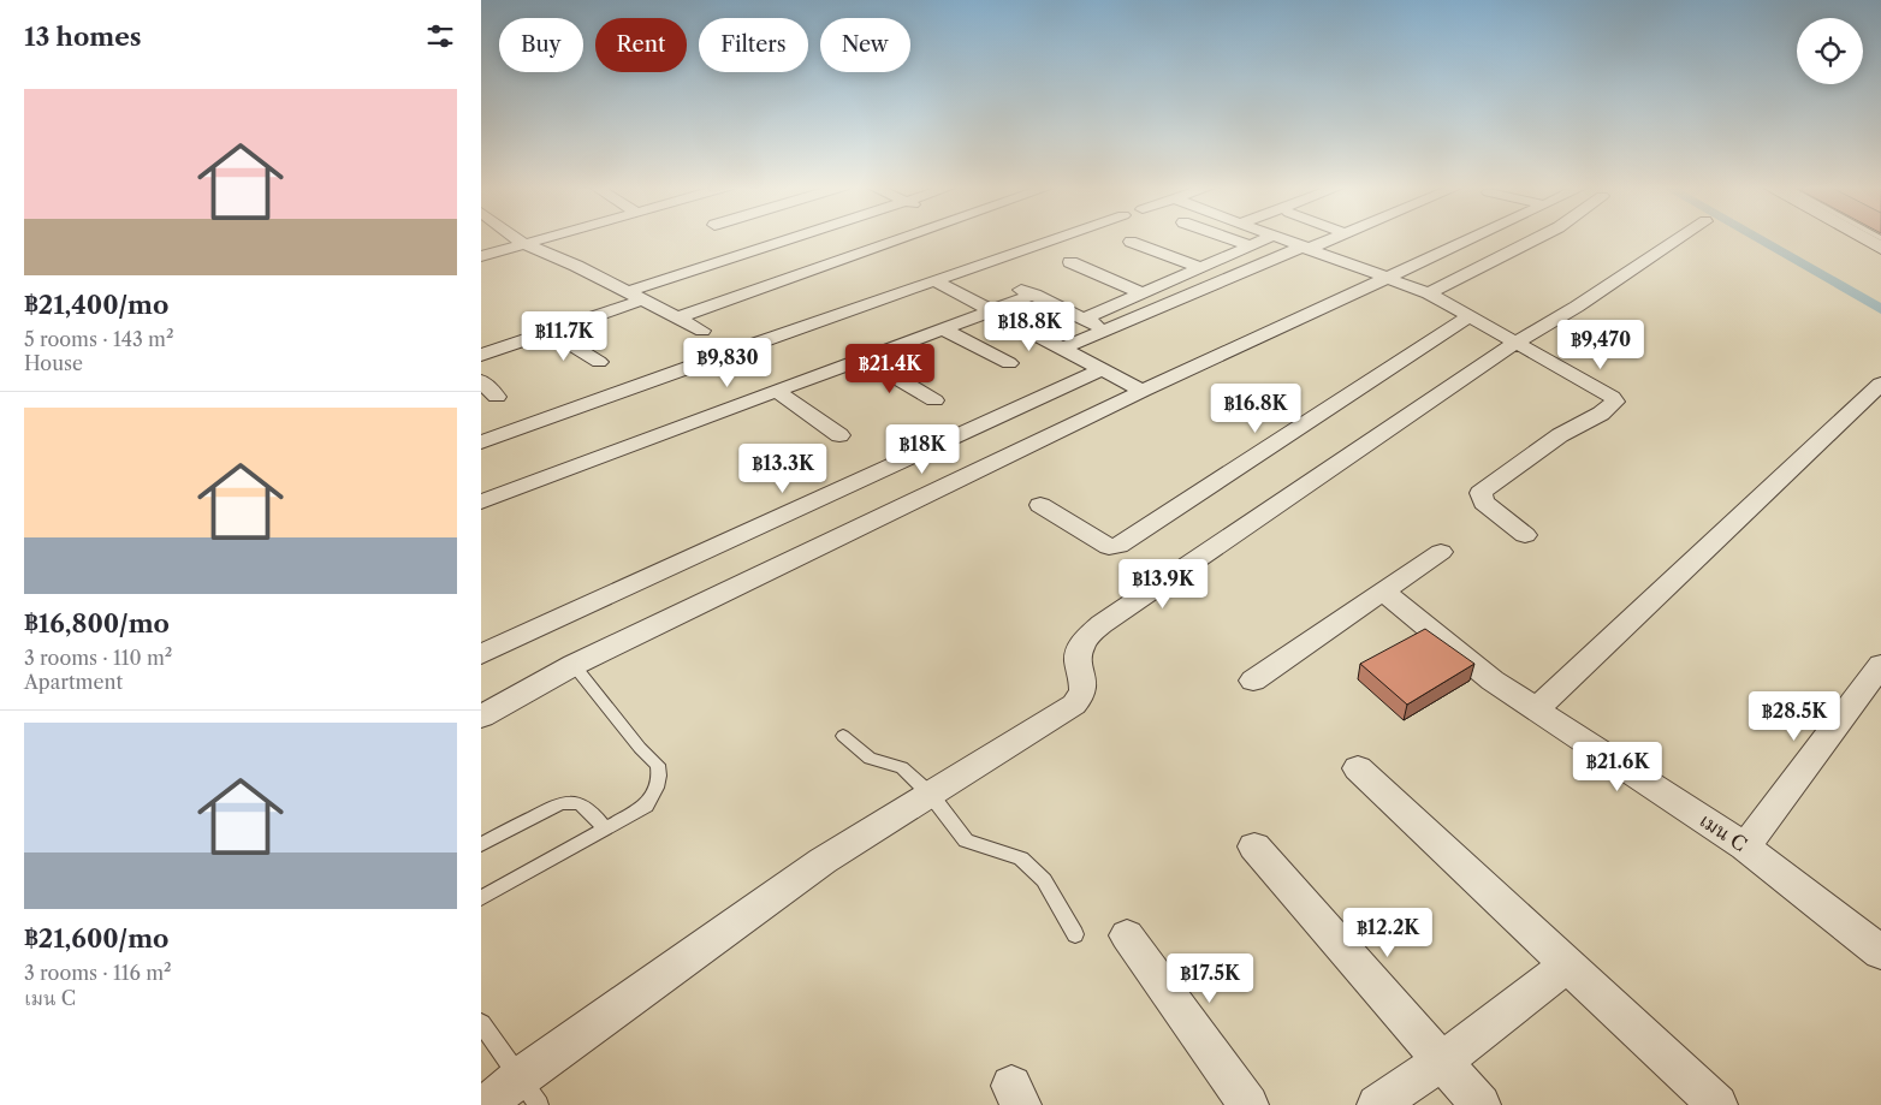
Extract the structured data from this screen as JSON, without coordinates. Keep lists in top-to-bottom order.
{
  "streets": {
    "street": ["เมน C"]
  },
  "page": {
    "heading": "13 homes",
    "chip": [
      "Buy",
      "Rent",
      "Filters",
      "New"
    ],
    "list": [
      {
        "name": "฿21,400/mo",
        "note": "5 rooms · 143 m² · House"
      },
      {
        "name": "฿16,800/mo",
        "note": "3 rooms · 110 m² · Apartment"
      },
      {
        "name": "฿21,600/mo",
        "note": "3 rooms · 116 m² · เมน C"
      }
    ],
    "price": [
      "฿18.8K",
      "฿11.7K",
      "฿9,470",
      "฿9,830",
      "฿21.4K",
      "฿16.8K",
      "฿18K",
      "฿13.3K",
      "฿13.9K",
      "฿28.5K",
      "฿21.6K",
      "฿12.2K",
      "฿17.5K"
    ]
  }
}
